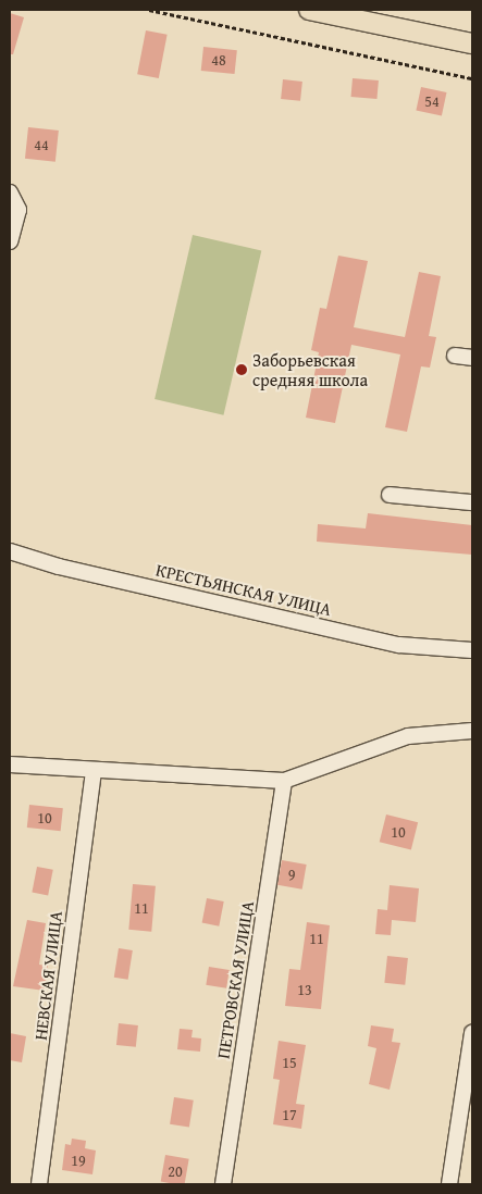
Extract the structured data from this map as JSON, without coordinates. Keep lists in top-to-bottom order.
{
  "streets": {
    "street": ["КРЕСТЬЯНСКАЯ УЛИЦА", "НЕВСКАЯ УЛИЦА", "ПЕТРОВСКАЯ УЛИЦА"]
  },
  "places": ["Заборьевская средняя школа"],
  "house_numbers": [
    "48",
    "54",
    "44",
    "10",
    "10",
    "9",
    "11",
    "11",
    "13",
    "15",
    "17",
    "19",
    "20"
  ]
}
